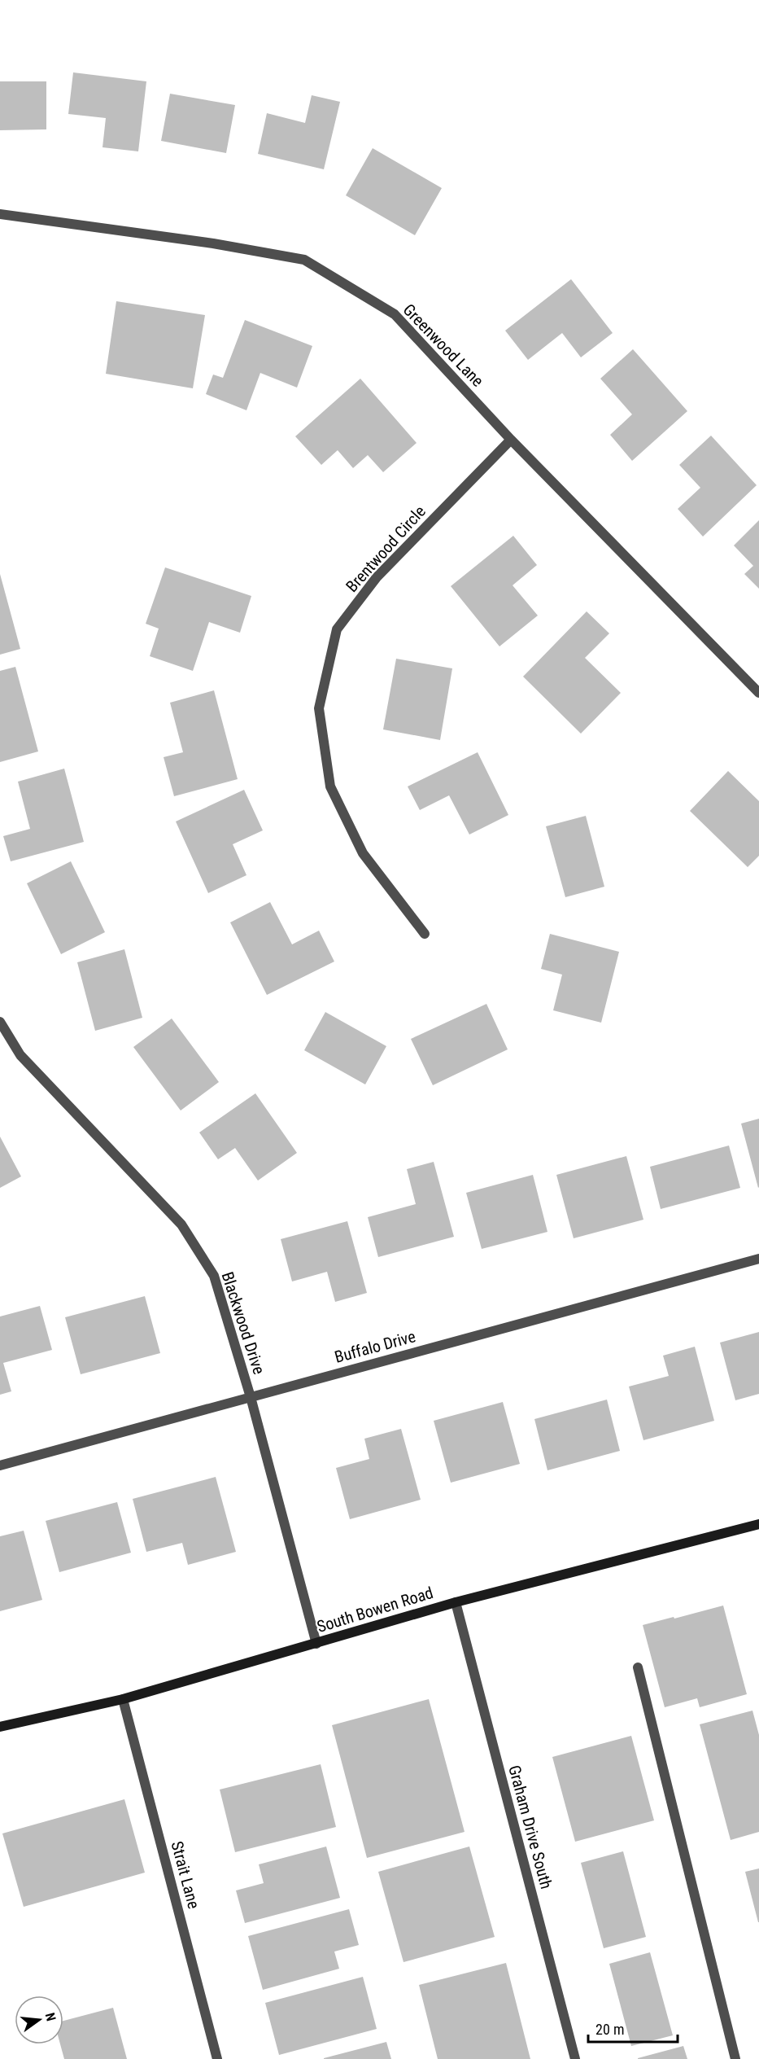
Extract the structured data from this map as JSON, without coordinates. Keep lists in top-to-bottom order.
{
  "streets": {
    "main road": ["South Bowen Road"],
    "street": [
      "Greenwood Lane",
      "Brentwood Circle",
      "Blackwood Drive",
      "Buffalo Drive",
      "Graham Drive South",
      "Strait Lane"
    ]
  },
  "crossings": [
    ["Greenwood Lane", "Brentwood Circle"],
    ["Blackwood Drive", "Buffalo Drive"],
    ["Blackwood Drive", "South Bowen Road"],
    ["South Bowen Road", "Graham Drive South"],
    ["South Bowen Road", "Strait Lane"]
  ],
  "scale_bar": "20 m",
  "north": "right"
}
